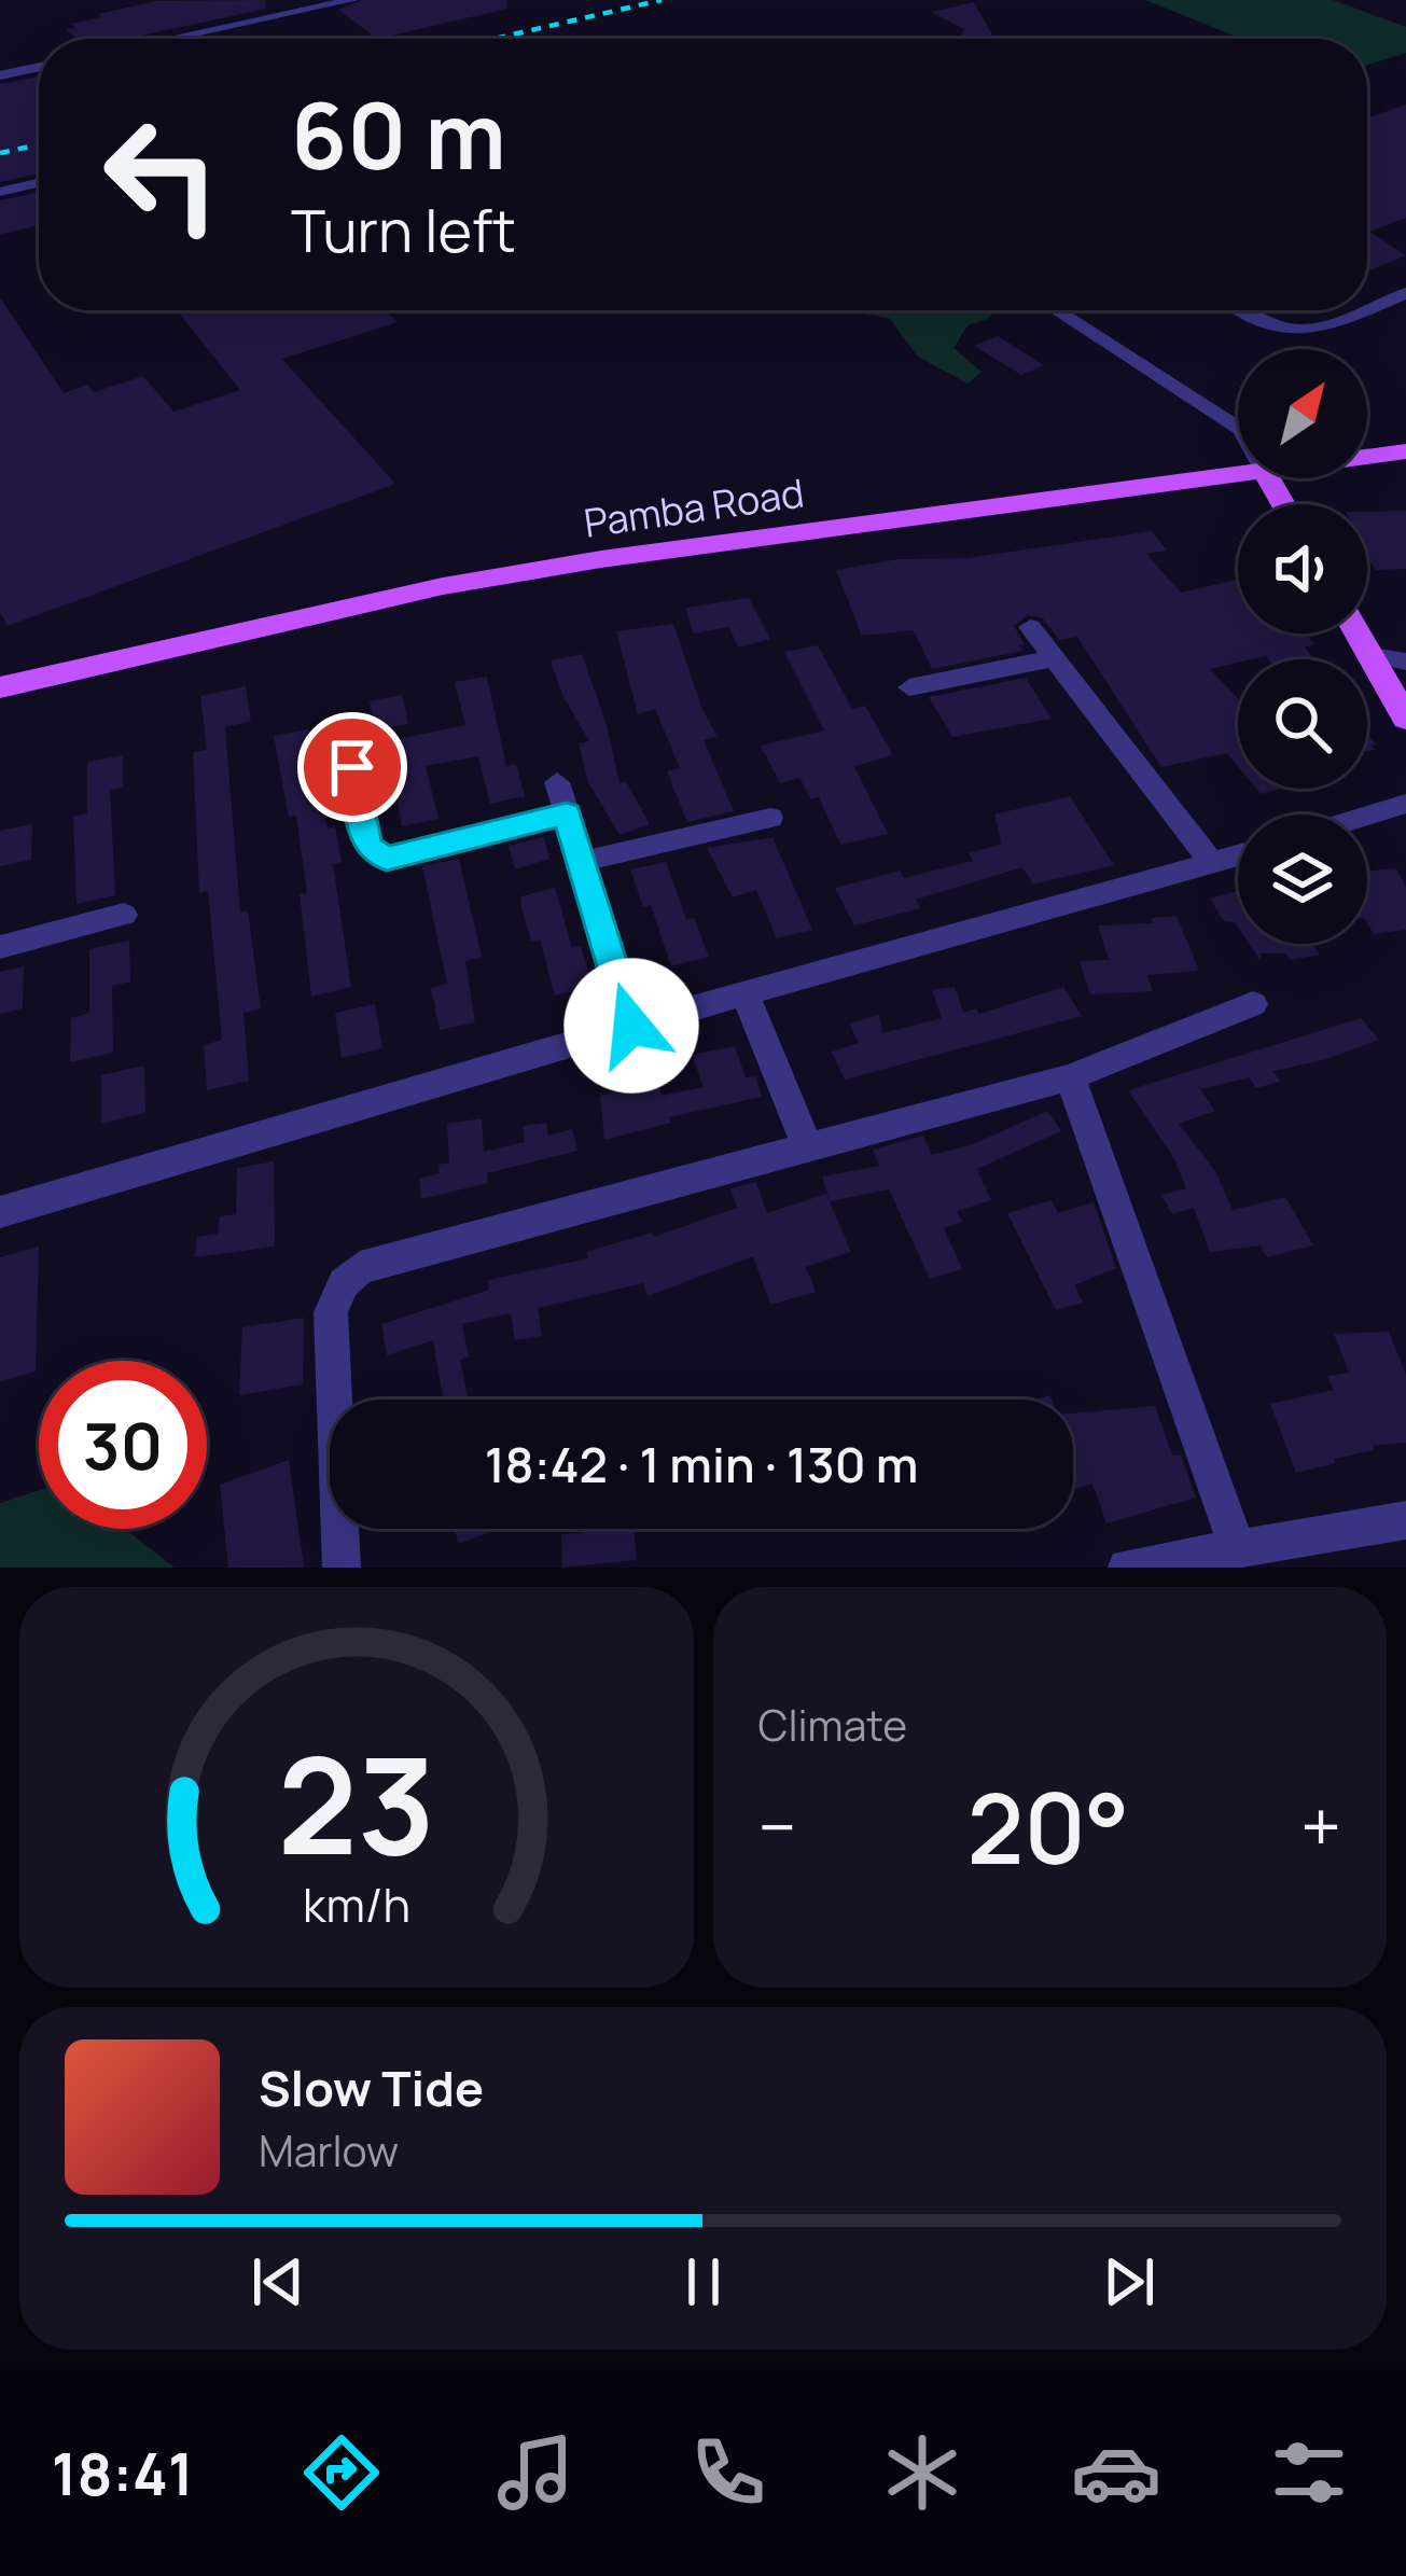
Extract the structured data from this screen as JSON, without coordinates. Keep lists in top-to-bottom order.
{
  "streets": {
    "main road": ["Pamba Road"]
  },
  "north": "top right",
  "page": {
    "turn": ["60 m", "Turn left"],
    "limit": "30",
    "trip": "18:42 · 1 min · 130 m",
    "tile": "Climate",
    "heat": ["−", "20°", "+"],
    "song": ["Slow Tide", "Marlow"],
    "tabs": "18:41",
    "gauge": ["23", "km/h"]
  }
}
